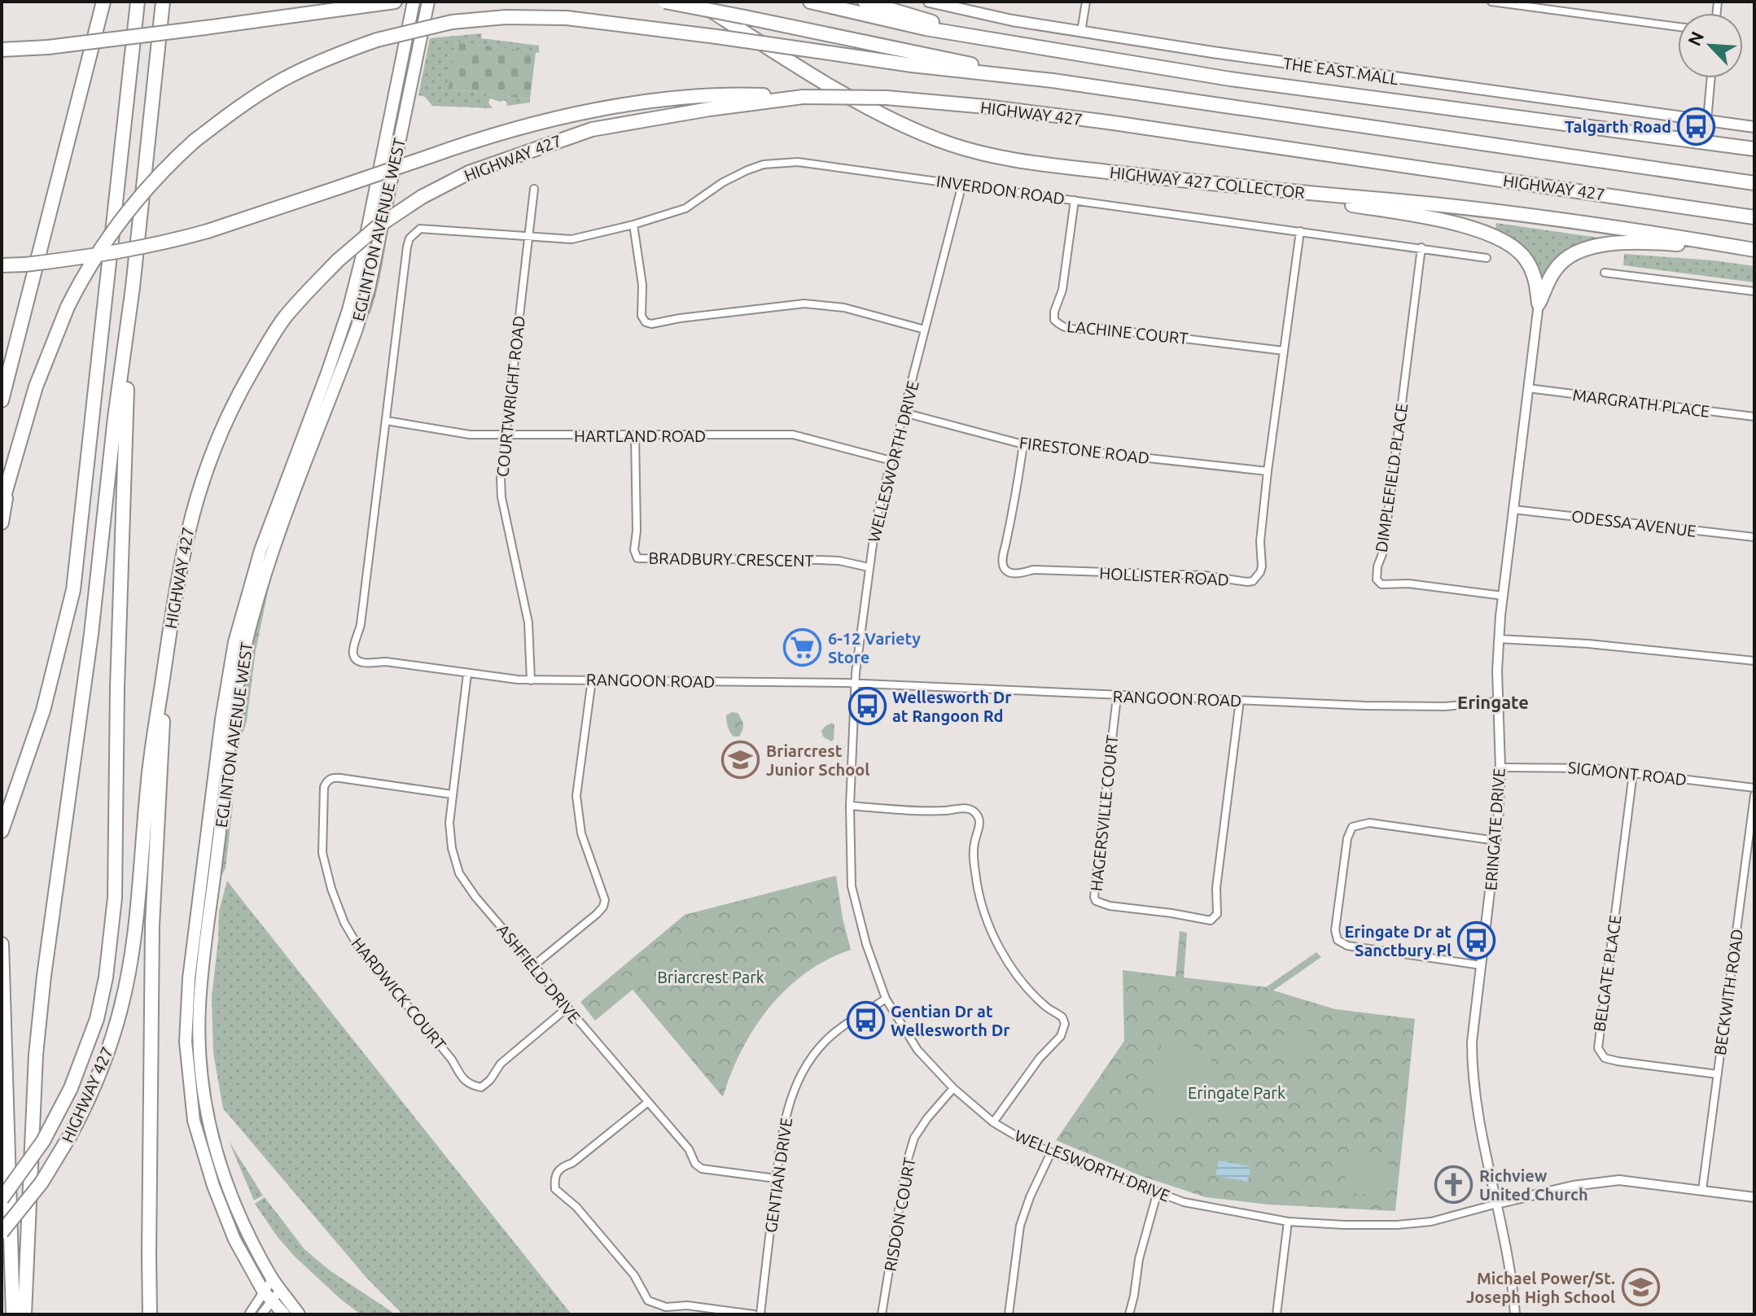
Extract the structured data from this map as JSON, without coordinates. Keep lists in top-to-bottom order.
{
  "streets": {
    "highway": ["HIGHWAY 427", "HIGHWAY 427 COLLECTOR"],
    "main road": ["THE EAST MALL", "EGLINTON AVENUE WEST"],
    "street": [
      "INVERDON ROAD",
      "LACHINE COURT",
      "COURTWRIGHT ROAD",
      "MARGRATH PLACE",
      "HARTLAND ROAD",
      "FIRESTONE ROAD",
      "WELLESWORTH DRIVE",
      "DIMPLEFIELD PLACE",
      "ODESSA AVENUE",
      "BRADBURY CRESCENT",
      "HOLLISTER ROAD",
      "RANGOON ROAD",
      "SIGMONT ROAD",
      "HAGERSVILLE COURT",
      "ERINGATE DRIVE",
      "ASHFIELD DRIVE",
      "BELGATE PLACE",
      "BECKWITH ROAD",
      "HARDWICK COURT",
      "GENTIAN DRIVE",
      "RISDON COURT"
    ]
  },
  "crossings": [
    ["INVERDON ROAD", "LACHINE COURT"],
    ["INVERDON ROAD", "COURTWRIGHT ROAD"],
    ["INVERDON ROAD", "WELLESWORTH DRIVE"],
    ["INVERDON ROAD", "DIMPLEFIELD PLACE"],
    ["INVERDON ROAD", "HOLLISTER ROAD"],
    ["INVERDON ROAD", "RANGOON ROAD"],
    ["LACHINE COURT", "HOLLISTER ROAD"],
    ["COURTWRIGHT ROAD", "HARTLAND ROAD"],
    ["COURTWRIGHT ROAD", "RANGOON ROAD"],
    ["MARGRATH PLACE", "ERINGATE DRIVE"],
    ["HARTLAND ROAD", "WELLESWORTH DRIVE"],
    ["HARTLAND ROAD", "BRADBURY CRESCENT"],
    ["HARTLAND ROAD", "RANGOON ROAD"],
    ["FIRESTONE ROAD", "WELLESWORTH DRIVE"],
    ["FIRESTONE ROAD", "HOLLISTER ROAD"],
    ["WELLESWORTH DRIVE", "BRADBURY CRESCENT"],
    ["WELLESWORTH DRIVE", "RANGOON ROAD"],
    ["WELLESWORTH DRIVE", "ERINGATE DRIVE"],
    ["WELLESWORTH DRIVE", "BECKWITH ROAD"],
    ["WELLESWORTH DRIVE", "GENTIAN DRIVE"],
    ["WELLESWORTH DRIVE", "RISDON COURT"],
    ["DIMPLEFIELD PLACE", "ERINGATE DRIVE"],
    ["ODESSA AVENUE", "ERINGATE DRIVE"],
    ["RANGOON ROAD", "HAGERSVILLE COURT"],
    ["RANGOON ROAD", "ERINGATE DRIVE"],
    ["RANGOON ROAD", "ASHFIELD DRIVE"],
    ["SIGMONT ROAD", "ERINGATE DRIVE"],
    ["SIGMONT ROAD", "BELGATE PLACE"],
    ["ASHFIELD DRIVE", "HARDWICK COURT"],
    ["ASHFIELD DRIVE", "GENTIAN DRIVE"],
    ["BELGATE PLACE", "BECKWITH ROAD"]
  ],
  "districts": ["Eringate"],
  "parks": ["Briarcrest Park", "Eringate Park"],
  "places": {
    "bus stop": [
      "Talgarth Road",
      "Wellesworth Dr at Rangoon Rd",
      "Eringate Dr at Sanctbury Pl",
      "Gentian Dr at Wellesworth Dr"
    ],
    "supermarket": ["6-12 Variety Store"],
    "school or university": ["Briarcrest Junior School", "Michael Power/St. Joseph High School"],
    "church": ["Richview United Church"]
  },
  "north": "top left"
}
